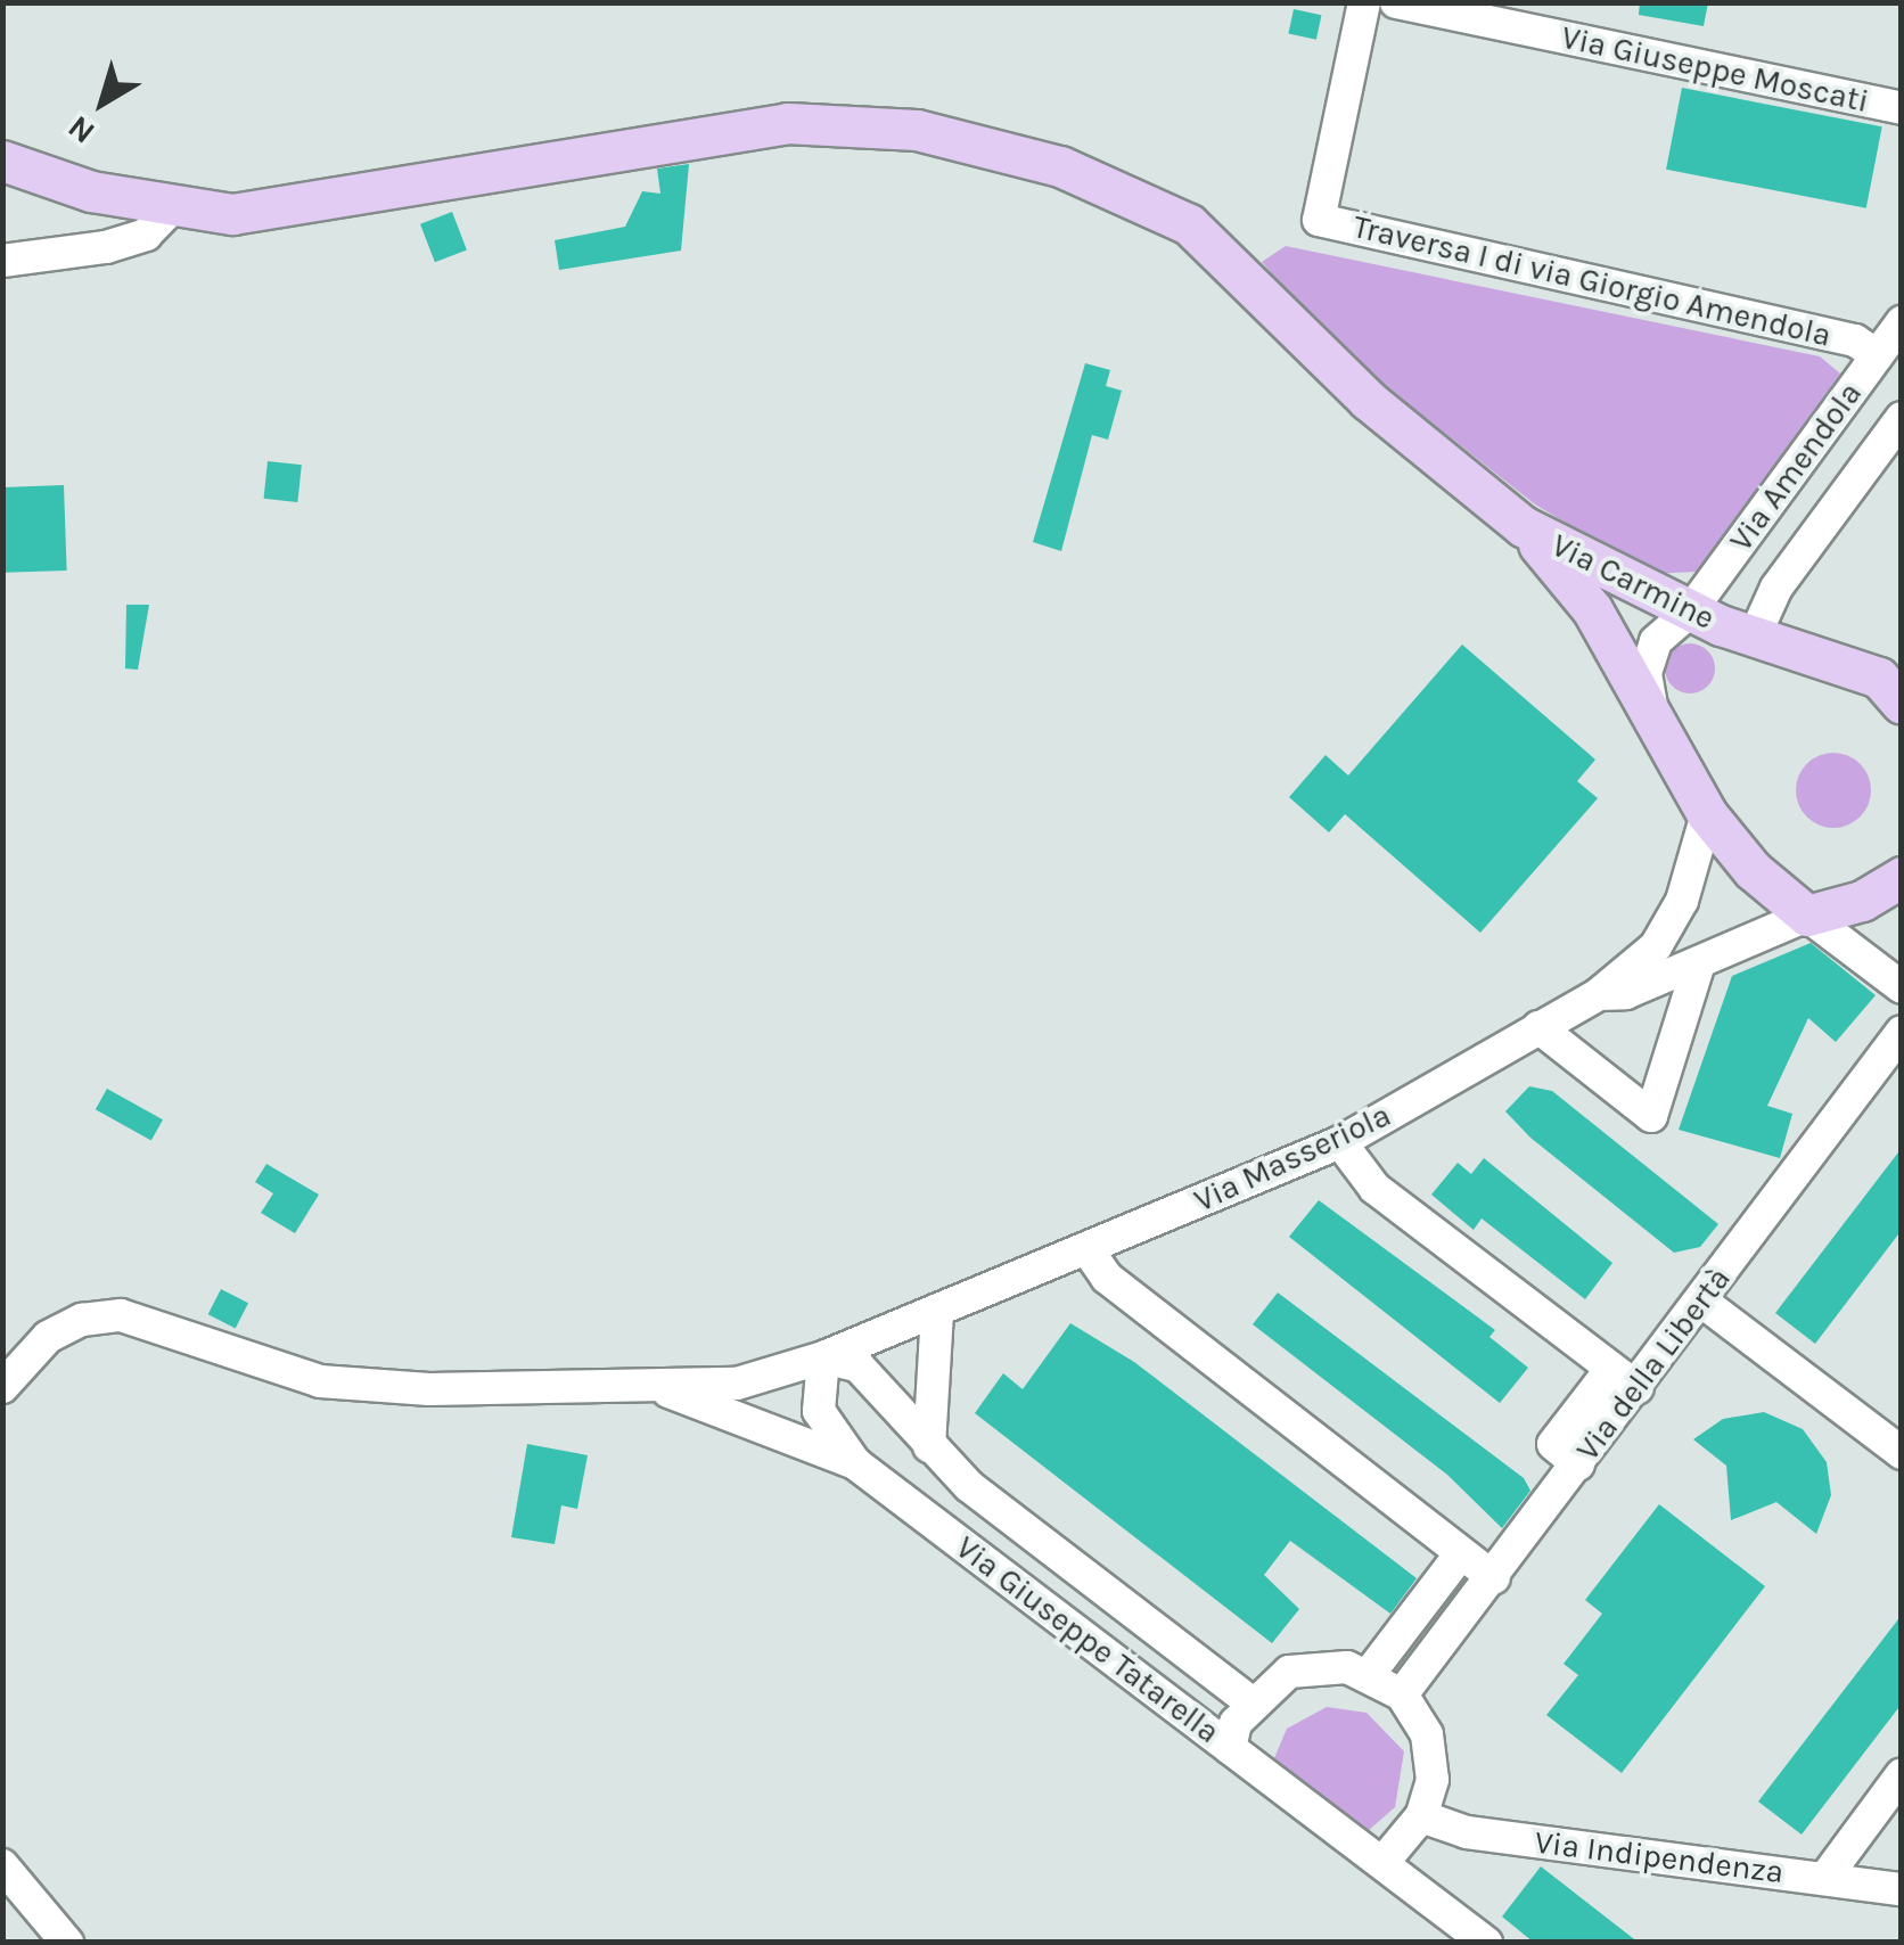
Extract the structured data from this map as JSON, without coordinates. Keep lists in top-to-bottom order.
{
  "streets": {
    "main road": ["Via Carmine", "Via Masseriola"],
    "street": [
      "Via Giuseppe Moscati",
      "Traversa I di via Giorgio Amendola",
      "Via Amendola",
      "Via della Libertà",
      "Via Giuseppe Tatarella",
      "Via Indipendenza"
    ]
  },
  "crossings": [
    ["Traversa I di via Giorgio Amendola", "Via Amendola"],
    ["Via Amendola", "Via Carmine"],
    ["Via Carmine", "Via Masseriola"],
    ["Via Masseriola", "Via Giuseppe Tatarella"],
    ["Via della Libertà", "Via Giuseppe Tatarella"],
    ["Via della Libertà", "Via Indipendenza"],
    ["Via Giuseppe Tatarella", "Via Indipendenza"]
  ],
  "north": "bottom left"
}
